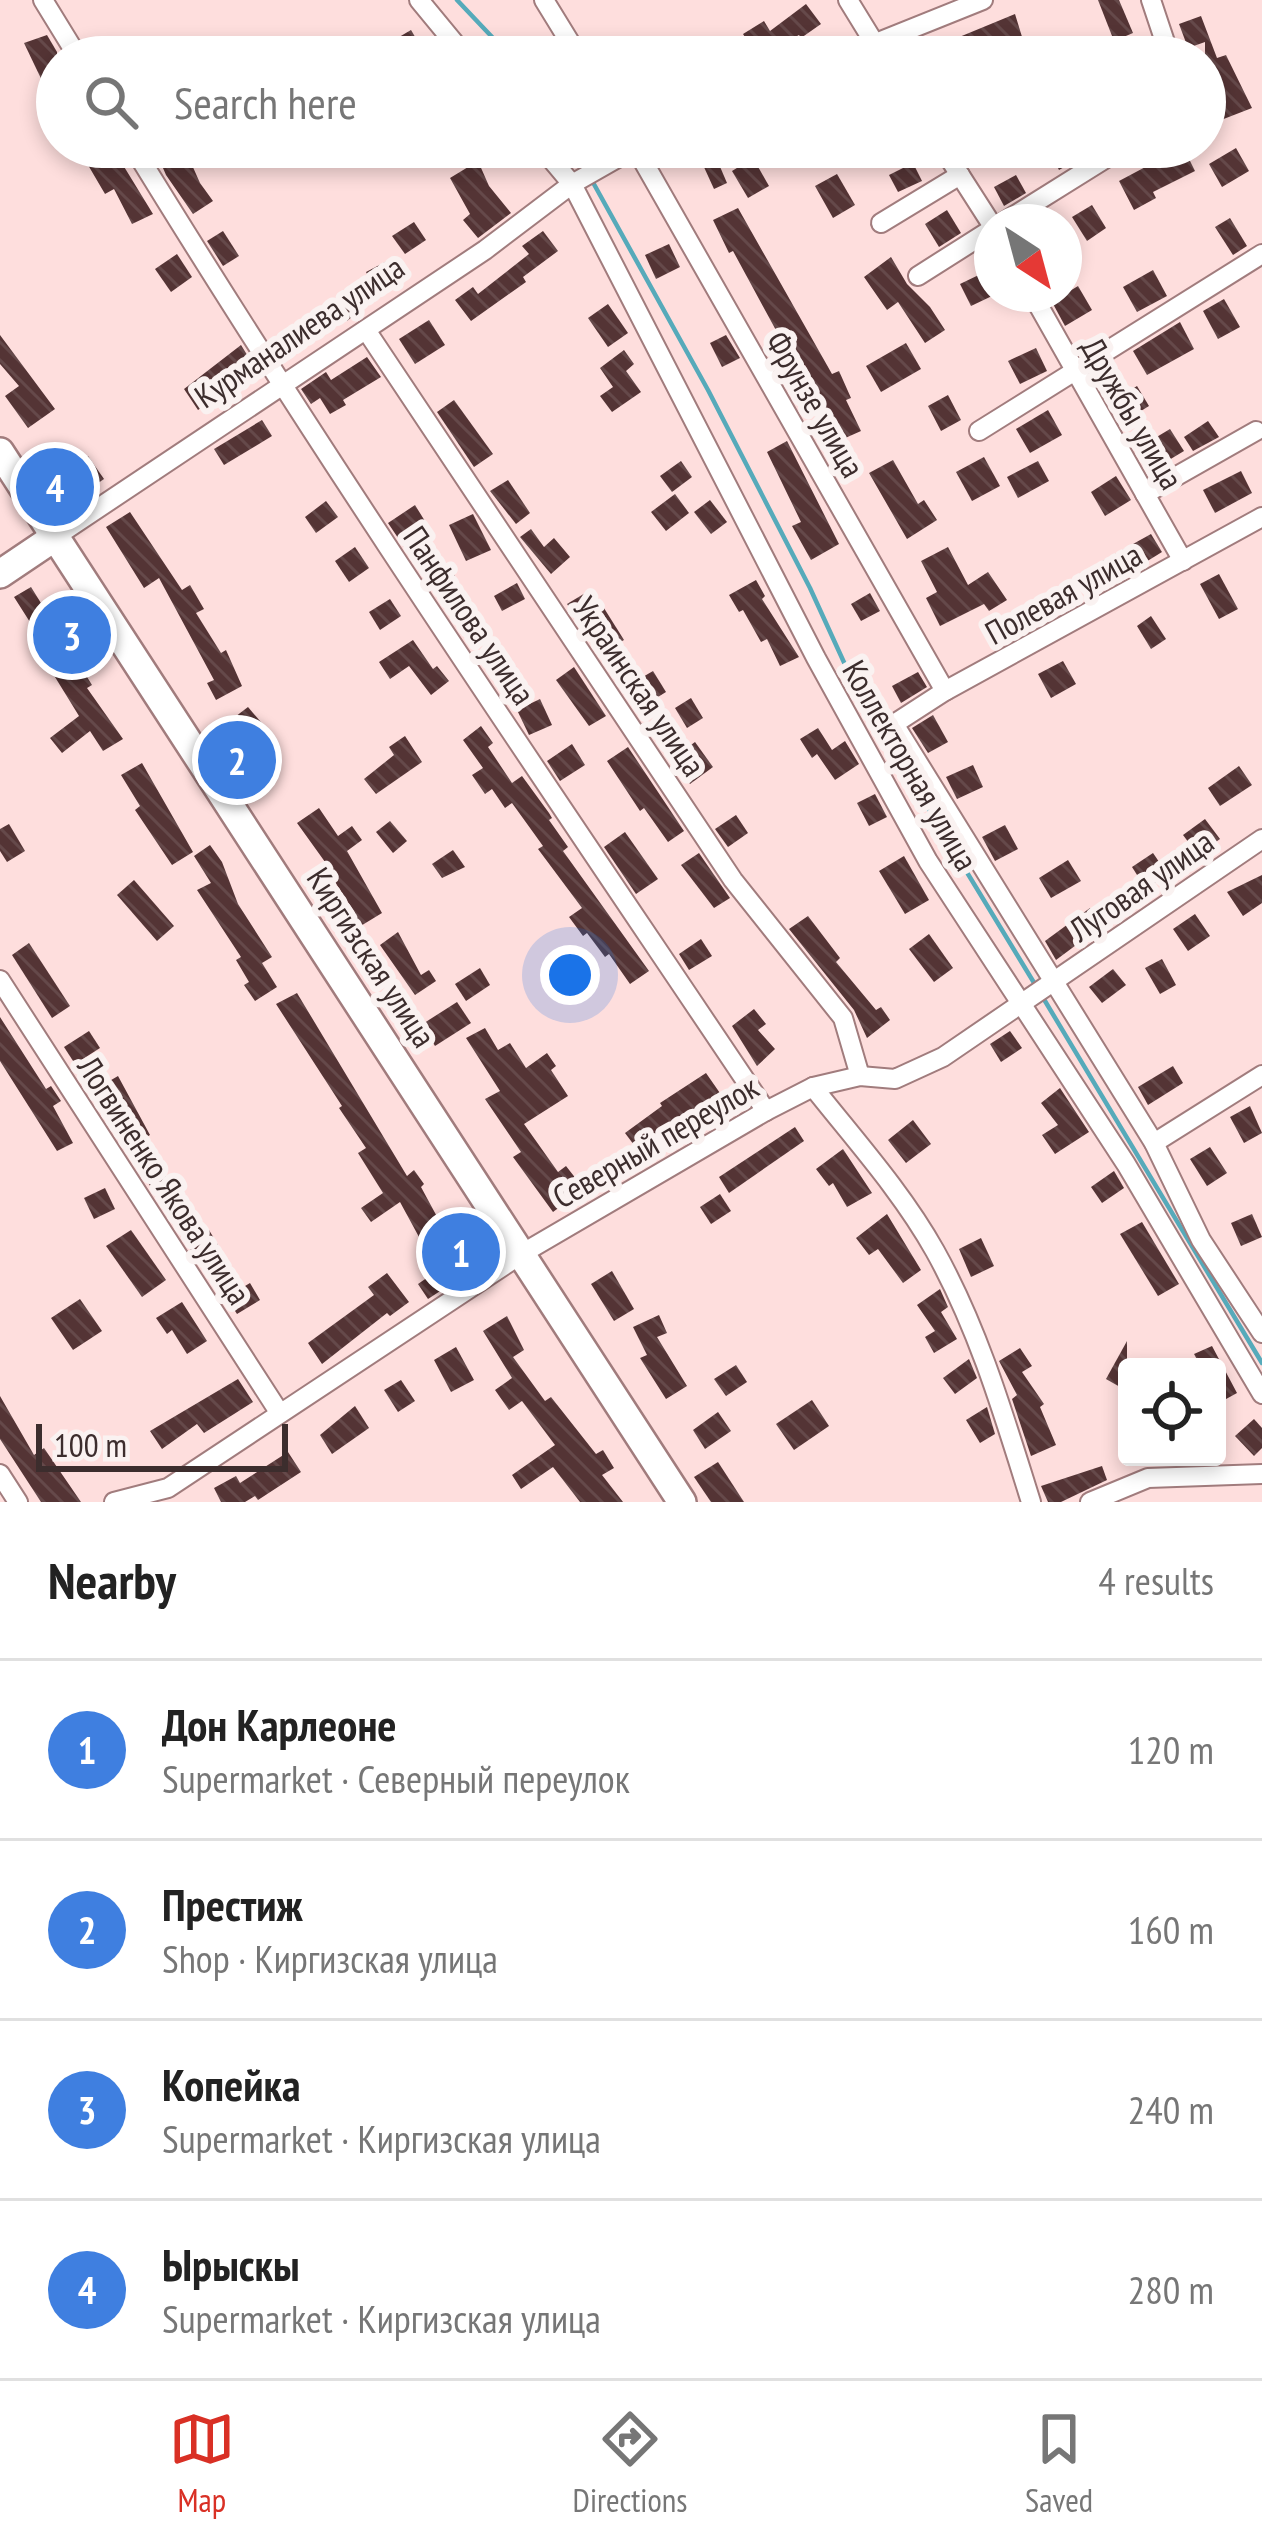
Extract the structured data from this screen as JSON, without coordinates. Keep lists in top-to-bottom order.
{
  "streets": {
    "main road": ["Курманалиева улица", "Киргизская улица"],
    "street": [
      "Фрунзе улица",
      "Дружбы улица",
      "Полевая улица",
      "Панфилова улица",
      "Украинская улица",
      "Коллекторная улица",
      "Луговая улица",
      "Северный переулок",
      "Логвиненко Якова улица"
    ]
  },
  "crossings": [
    ["Курманалиева улица", "Панфилова улица"],
    ["Курманалиева улица", "Украинская улица"],
    ["Курманалиева улица", "Коллекторная улица"],
    ["Курманалиева улица", "Киргизская улица"],
    ["Фрунзе улица", "Полевая улица"],
    ["Дружбы улица", "Полевая улица"],
    ["Полевая улица", "Коллекторная улица"],
    ["Панфилова улица", "Северный переулок"],
    ["Украинская улица", "Северный переулок"],
    ["Коллекторная улица", "Луговая улица"],
    ["Коллекторная улица", "Северный переулок"],
    ["Луговая улица", "Северный переулок"],
    ["Киргизская улица", "Северный переулок"],
    ["Северный переулок", "Логвиненко Якова улица"]
  ],
  "scale_bar": "100 m",
  "north": "bottom right",
  "page": {
    "search": "Search here",
    "pins": [
      "4",
      "3",
      "2",
      "1"
    ],
    "scale": "100 m",
    "heading": ["Nearby", "4 results"],
    "list": [
      {
        "mark": "1",
        "name": "Дон Карлеоне",
        "note": "Supermarket · Северный переулок",
        "value": "120 m"
      },
      {
        "mark": "2",
        "name": "Престиж",
        "note": "Shop · Киргизская улица",
        "value": "160 m"
      },
      {
        "mark": "3",
        "name": "Копейка",
        "note": "Supermarket · Киргизская улица",
        "value": "240 m"
      },
      {
        "mark": "4",
        "name": "Ырыскы",
        "note": "Supermarket · Киргизская улица",
        "value": "280 m"
      }
    ],
    "nav": ["Map", "Directions", "Saved"]
  }
}
